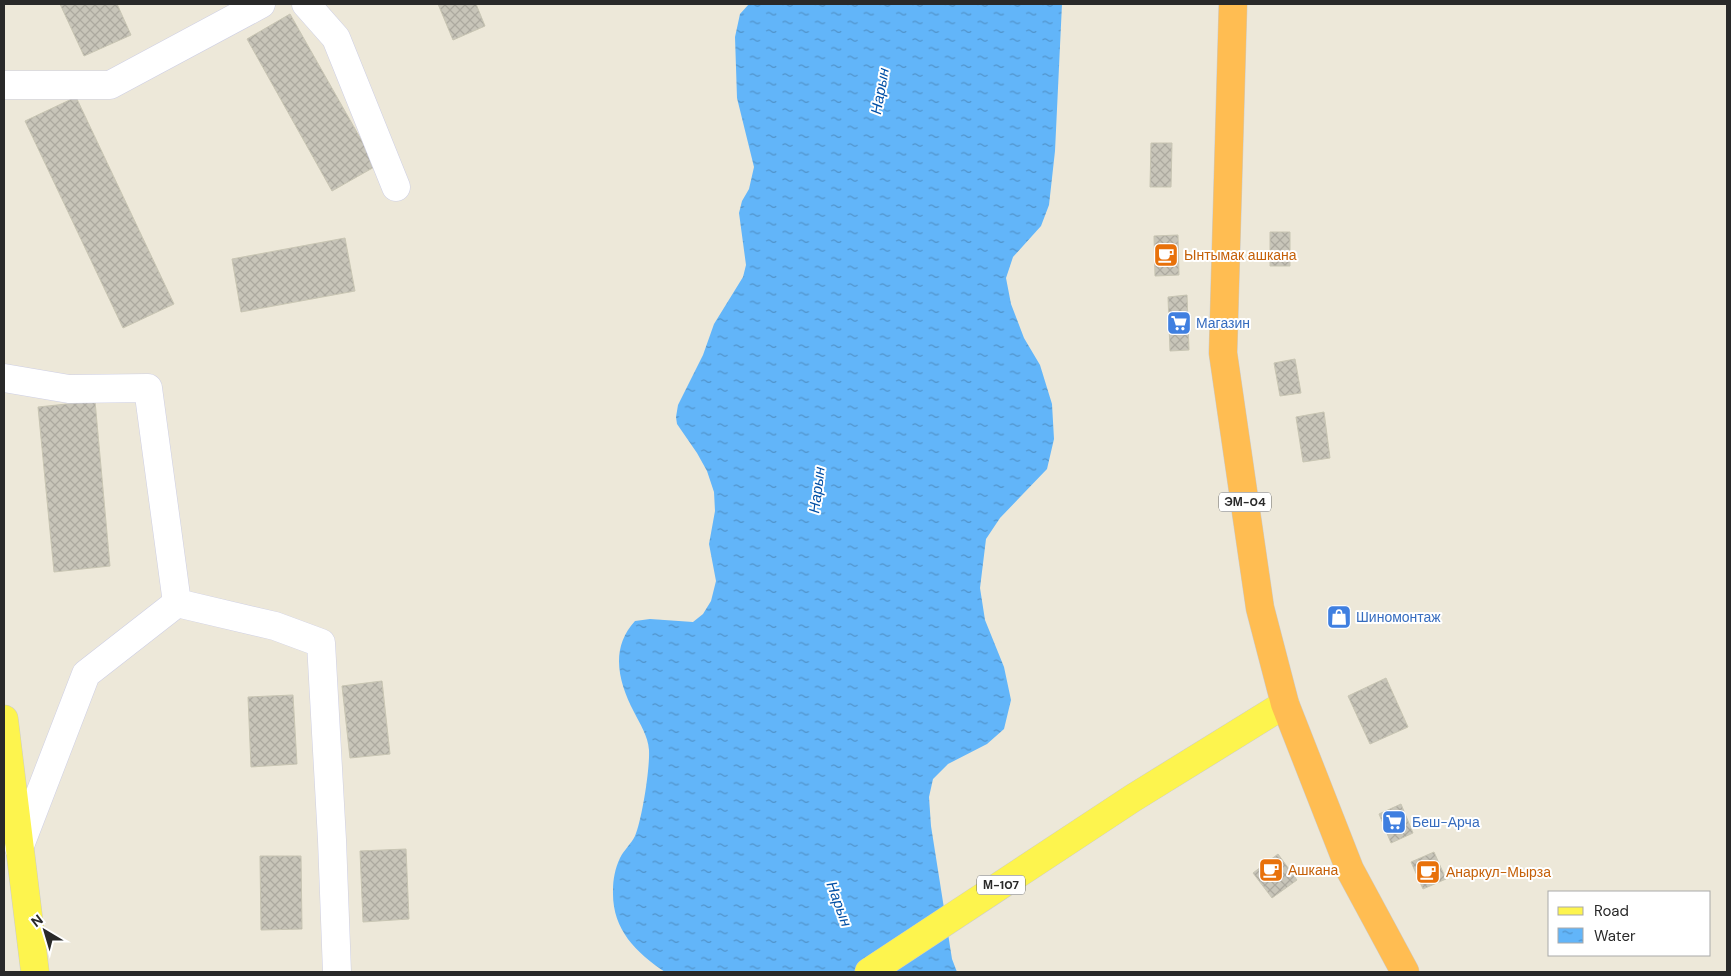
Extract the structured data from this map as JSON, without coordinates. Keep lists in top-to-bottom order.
{
  "streets": {
    "highway": ["ЭМ-04"],
    "main road": ["М-107"]
  },
  "crossings": [
    ["ЭМ-04", "М-107"]
  ],
  "water": ["Нарын"],
  "places": {
    "cafe": ["Ынтымак ашкана", "Ашкана", "Анаркул-Мырза"],
    "supermarket": ["Магазин", "Беш-Арча"],
    "shop": ["Шиномонтаж"]
  },
  "legend": ["Road", "Water"],
  "north": "top left"
}
